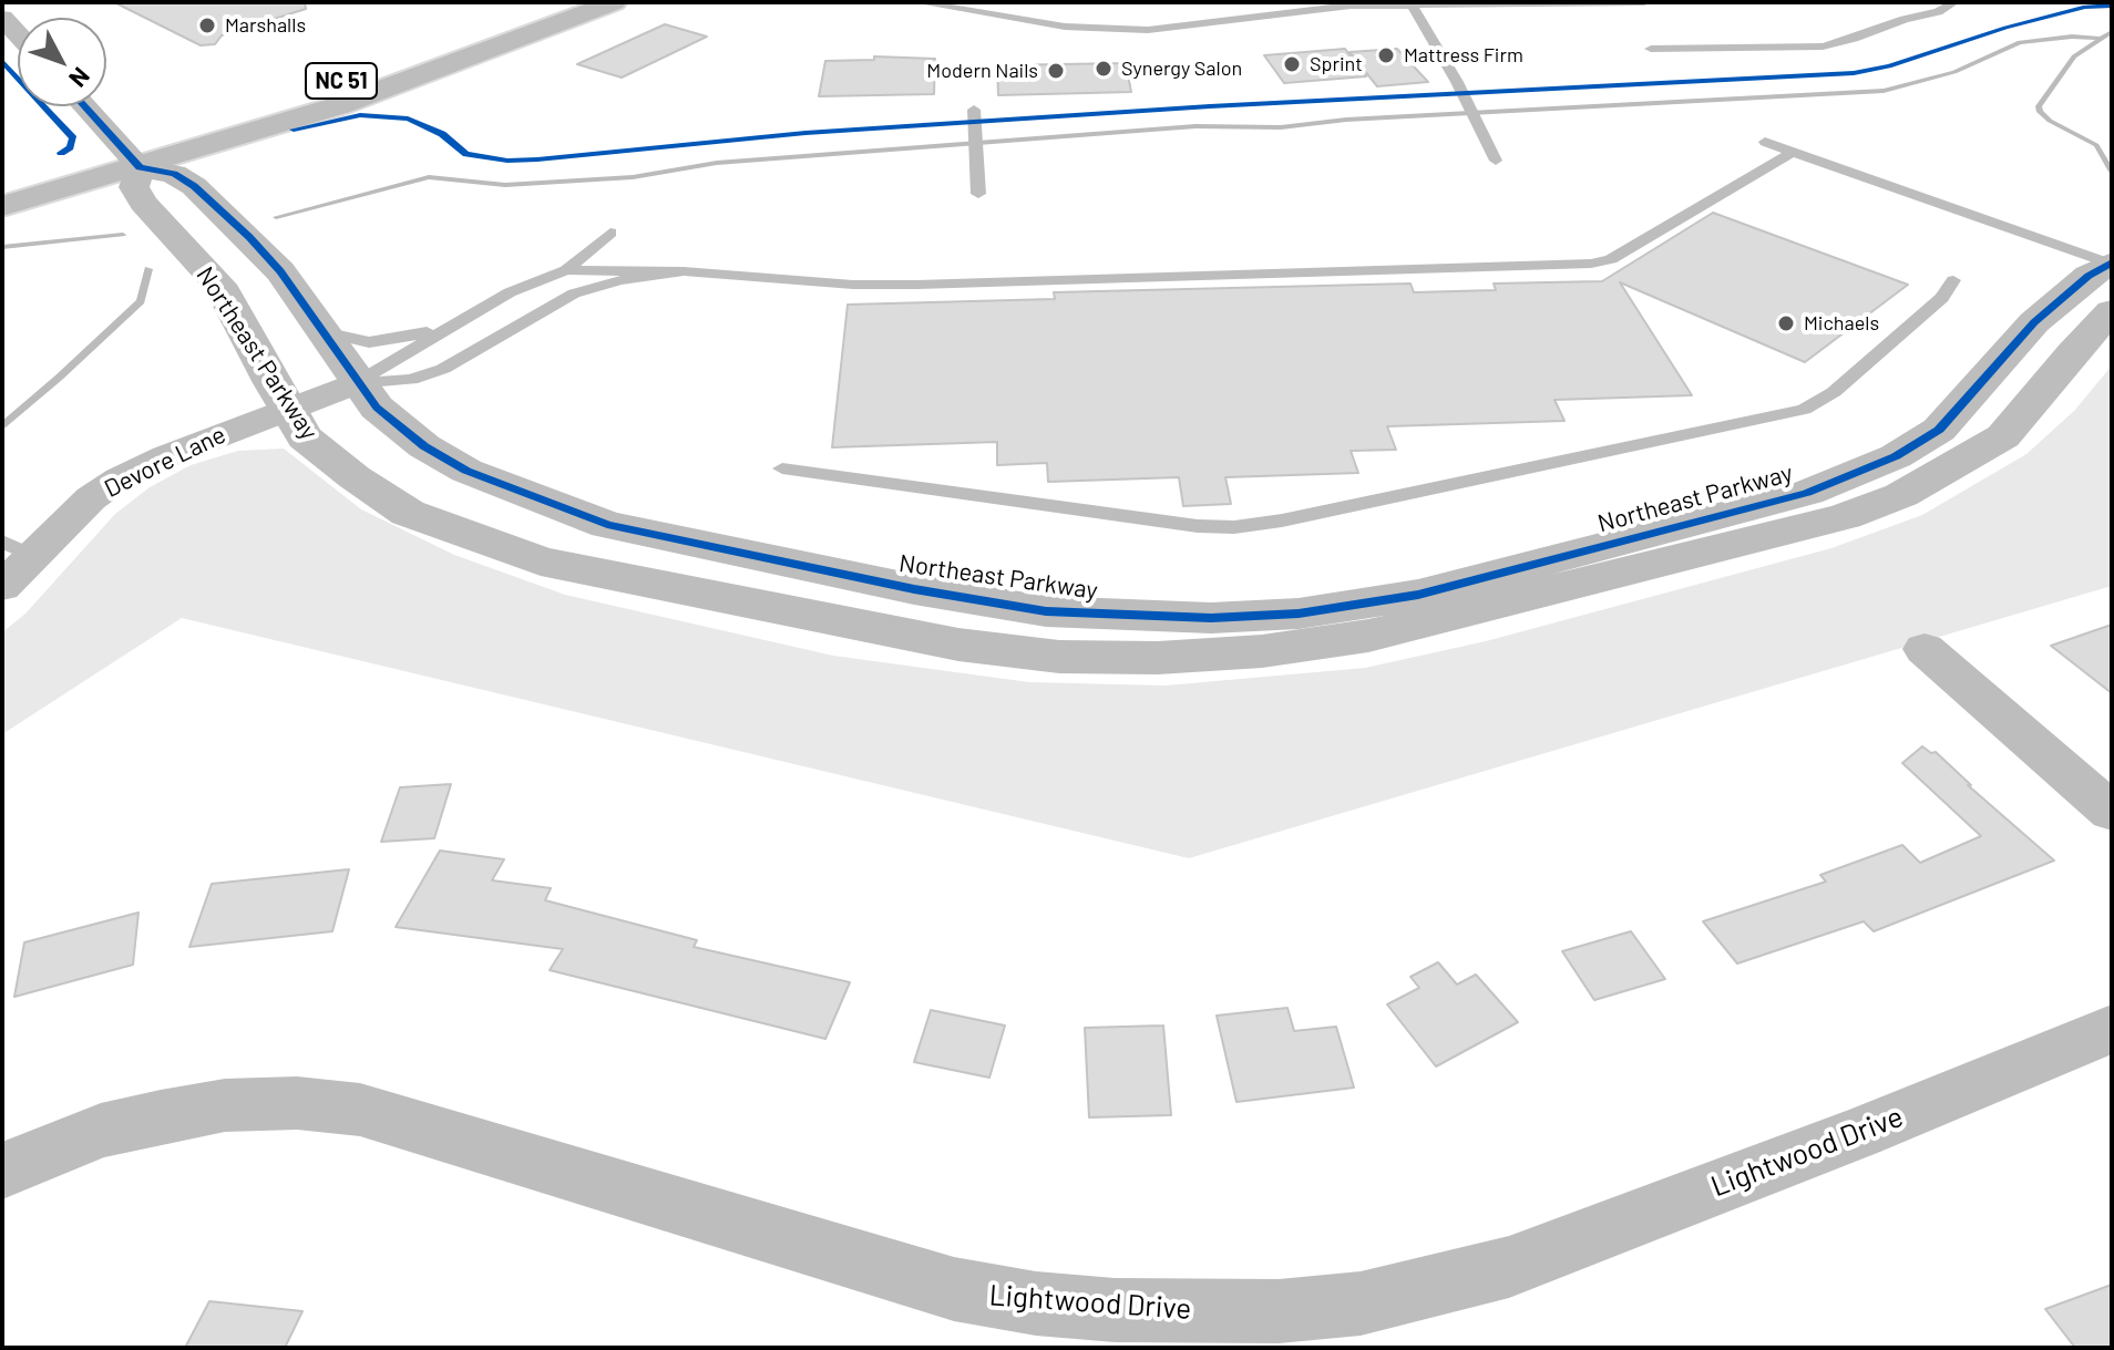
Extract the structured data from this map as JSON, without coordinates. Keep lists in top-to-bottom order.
{
  "streets": {
    "street": [
      "NC 51",
      "Northeast Parkway",
      "Devore Lane",
      "Lightwood Drive"
    ]
  },
  "crossings": [
    ["NC 51", "Northeast Parkway"],
    ["Northeast Parkway", "Devore Lane"]
  ],
  "places": [
    "Marshalls",
    "Mattress Firm",
    "Sprint",
    "Synergy Salon",
    "Modern Nails",
    "Michaels"
  ],
  "north": "bottom right"
}
